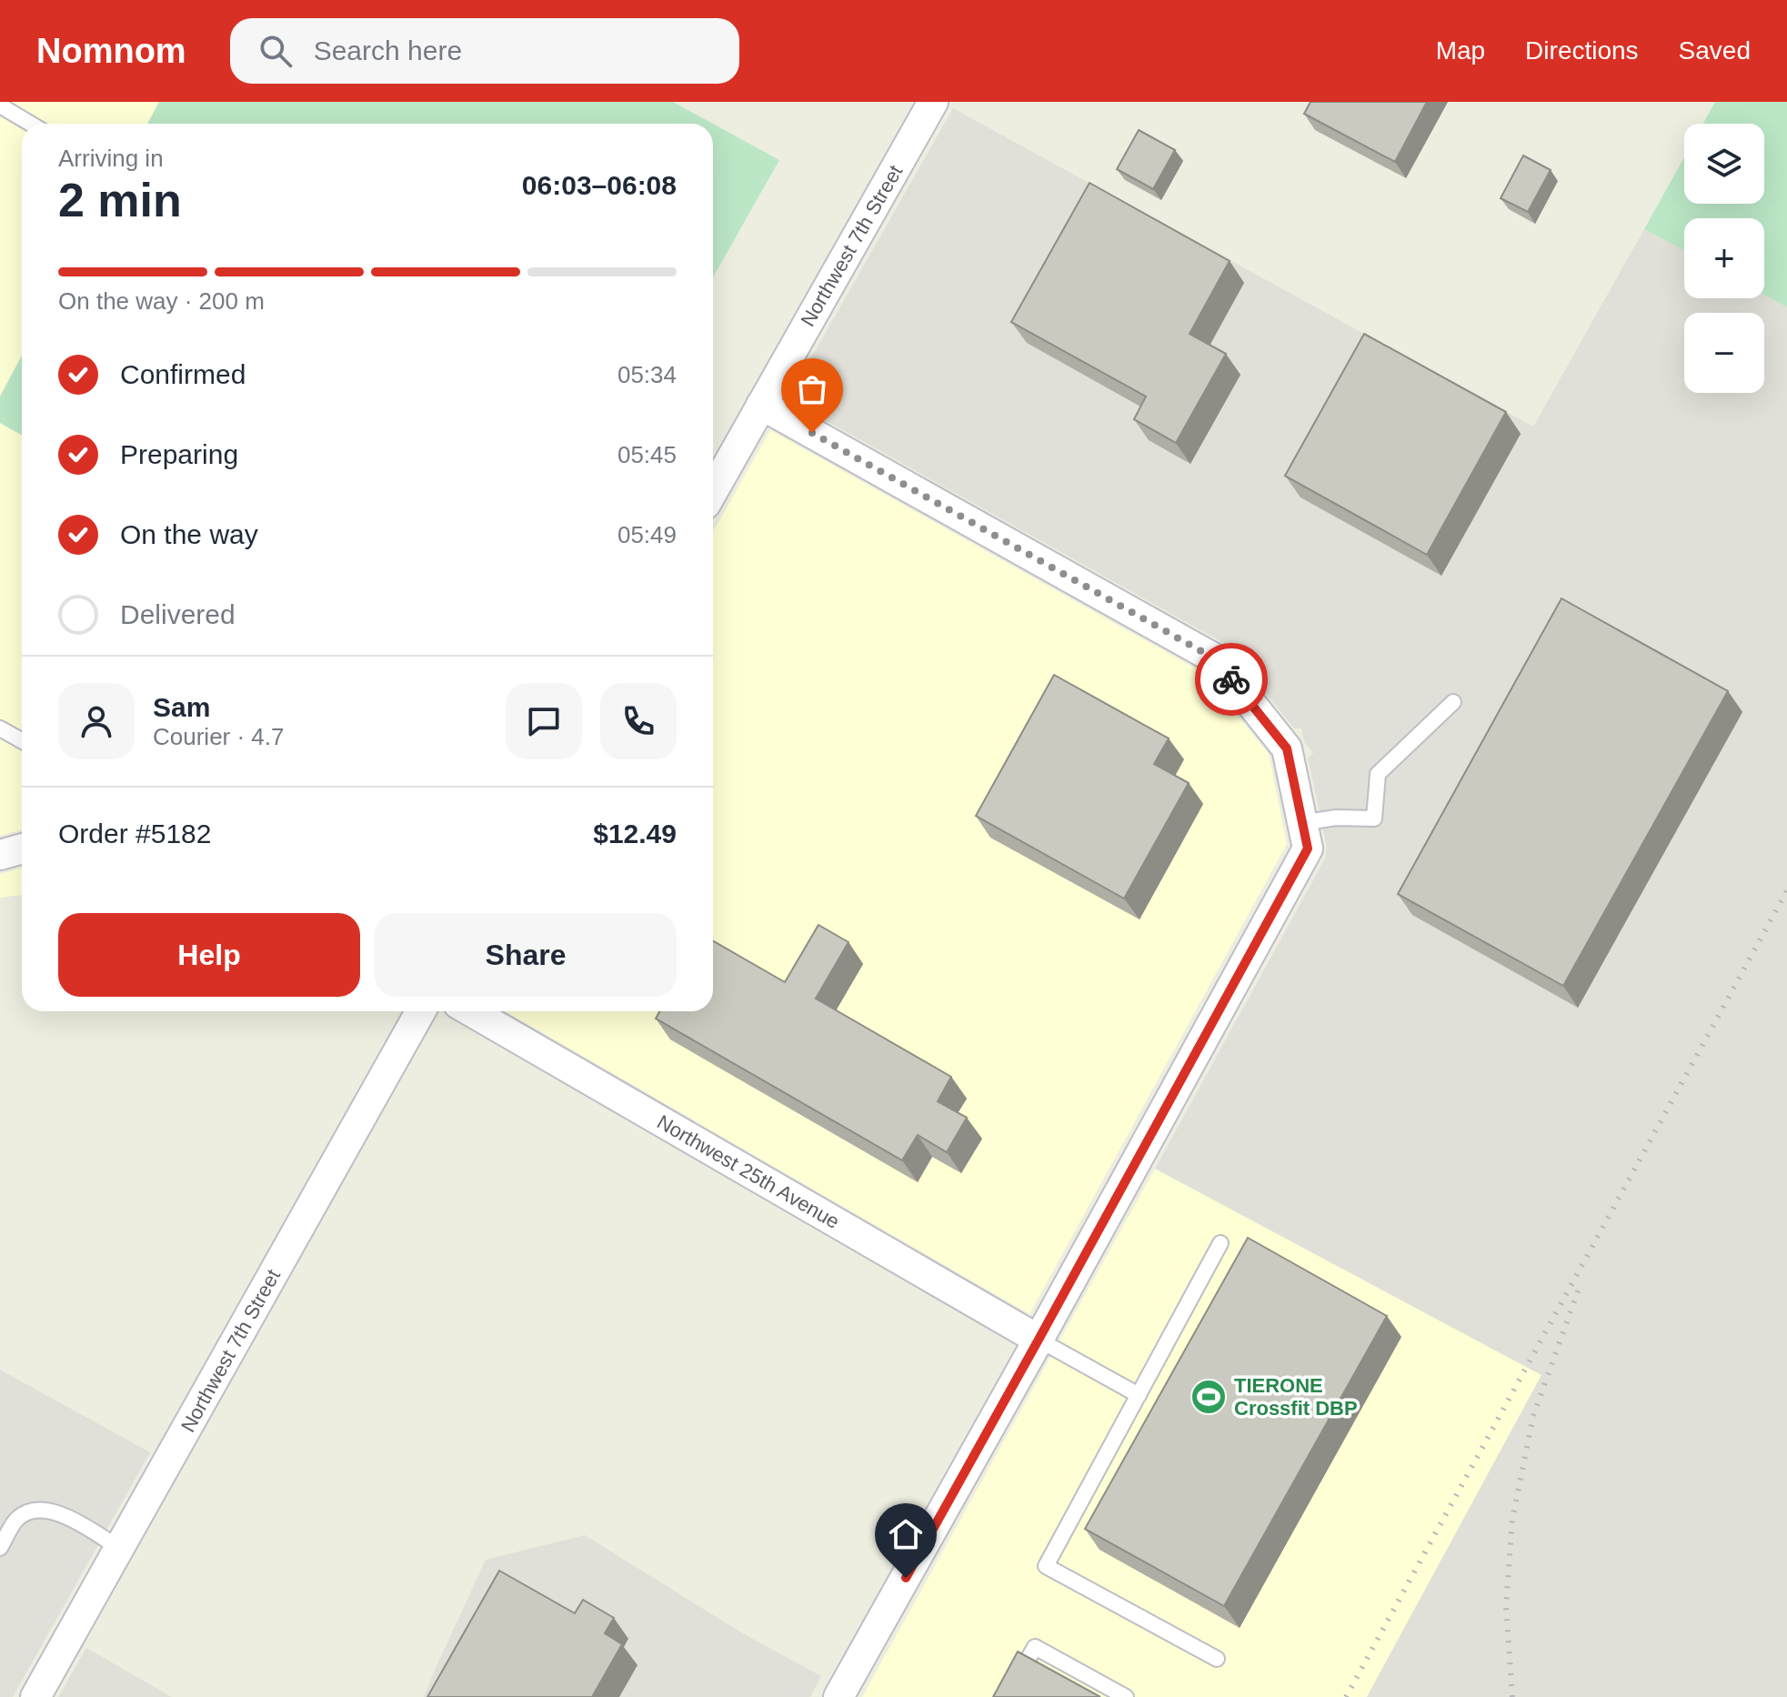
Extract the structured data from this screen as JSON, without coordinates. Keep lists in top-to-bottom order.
{
  "streets": {
    "street": ["Northwest 7th Street", "Northwest 25th Avenue"]
  },
  "places": {
    "sports": ["TIERONE Crossfit DBP"]
  },
  "page": {
    "header": "Nomnom",
    "search": "Search here",
    "nav": ["Map", "Directions", "Saved"],
    "map_buttons": ["+", "−"],
    "heading": ["2 min", "Arriving in", "06:03–06:08"],
    "panel": [
      "Sam",
      "Courier · 4.7",
      "Order #5182",
      "$12.49"
    ],
    "bar": "On the way · 200 m",
    "list": [
      ["Confirmed", "05:34"],
      ["Preparing", "05:45"],
      ["On the way", "05:49"],
      "Delivered"
    ],
    "buttons": ["Help", "Share"]
  }
}
